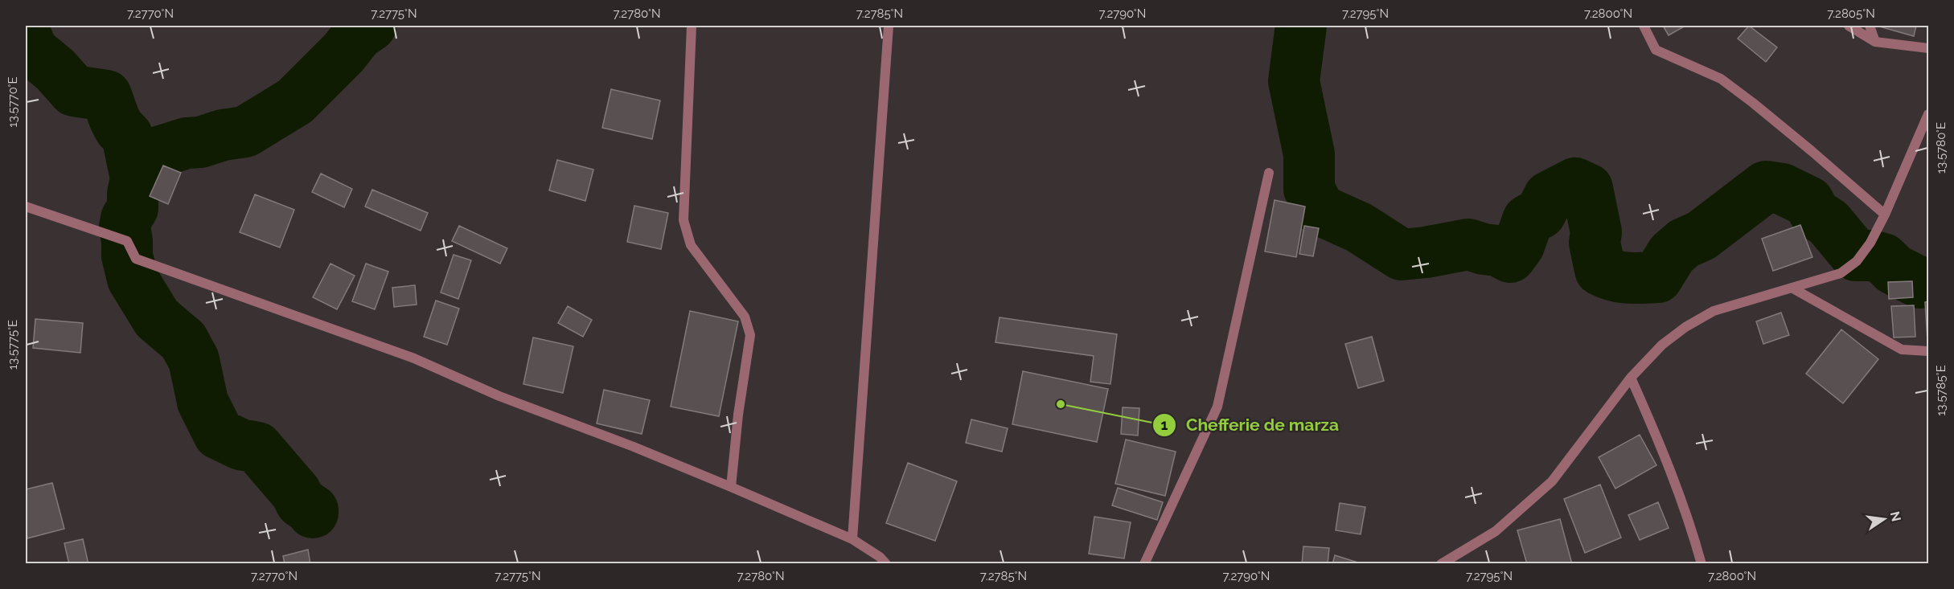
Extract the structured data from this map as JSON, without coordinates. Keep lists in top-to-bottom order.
{
  "places": ["Chefferie de marza"],
  "north": "right",
  "coordinates": [
    "7.2770°N",
    "7.2775°N",
    "7.2780°N",
    "7.2785°N",
    "7.2790°N",
    "7.2795°N",
    "7.2800°N",
    "7.2805°N",
    "13.5770°E",
    "13.5780°E",
    "13.5775°E",
    "13.5785°E"
  ]
}
